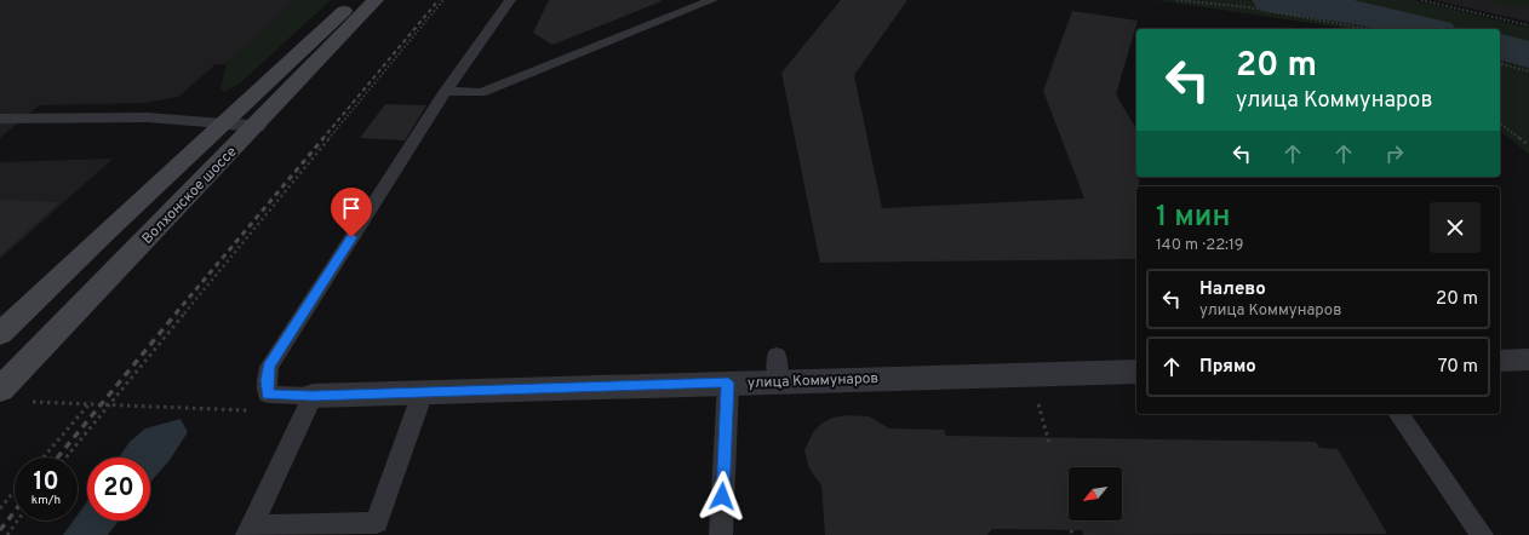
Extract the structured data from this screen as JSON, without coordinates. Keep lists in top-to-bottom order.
{
  "streets": {
    "main road": ["Волхонское шоссе"],
    "street": ["улица Коммунаров"]
  },
  "north": "bottom left",
  "page": {
    "turn": ["20 m", "улица Коммунаров"],
    "heading": ["1 мин", "140 m · 22:19"],
    "list": [
      {
        "name": "Налево",
        "note": "улица Коммунаров",
        "value": "20 m"
      },
      {
        "name": "Прямо",
        "value": "70 m"
      }
    ],
    "speed": "10 km/h",
    "limit": "20"
  }
}
